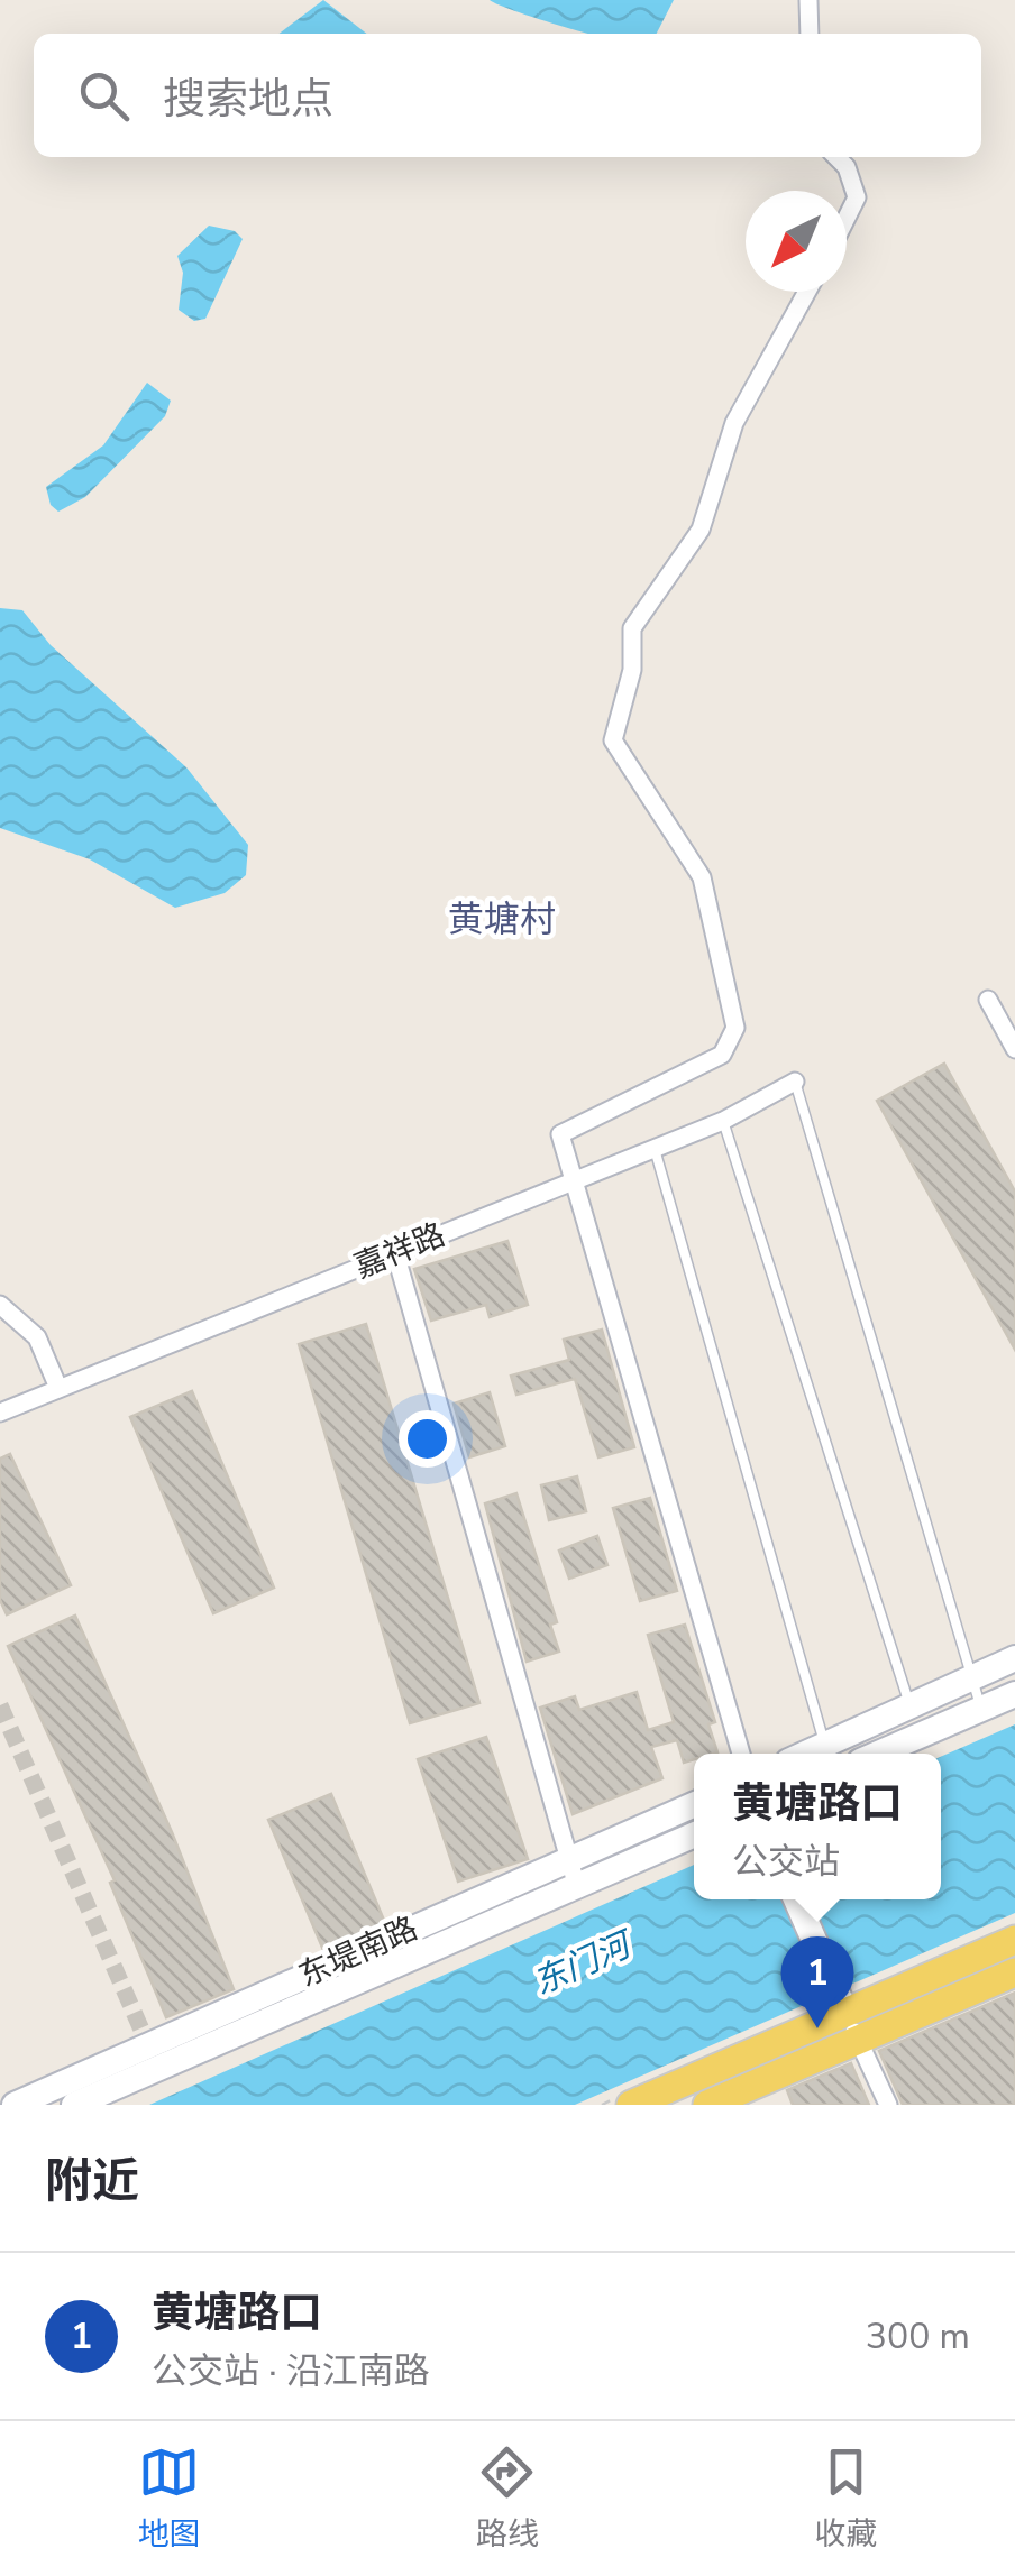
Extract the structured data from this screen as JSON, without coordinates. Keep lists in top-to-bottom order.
{
  "streets": {
    "main road": ["东堤南路"],
    "street": ["嘉祥路"]
  },
  "districts": ["黄塘村"],
  "water": ["东门河"],
  "north": "bottom left",
  "page": {
    "search": "搜索地点",
    "popup": ["黄塘路口", "公交站"],
    "pins": "1",
    "heading": "附近",
    "list": [
      {
        "mark": "1",
        "name": "黄塘路口",
        "note": "公交站 · 沿江南路",
        "value": "300 m"
      }
    ],
    "nav": ["地图", "路线", "收藏"]
  }
}
